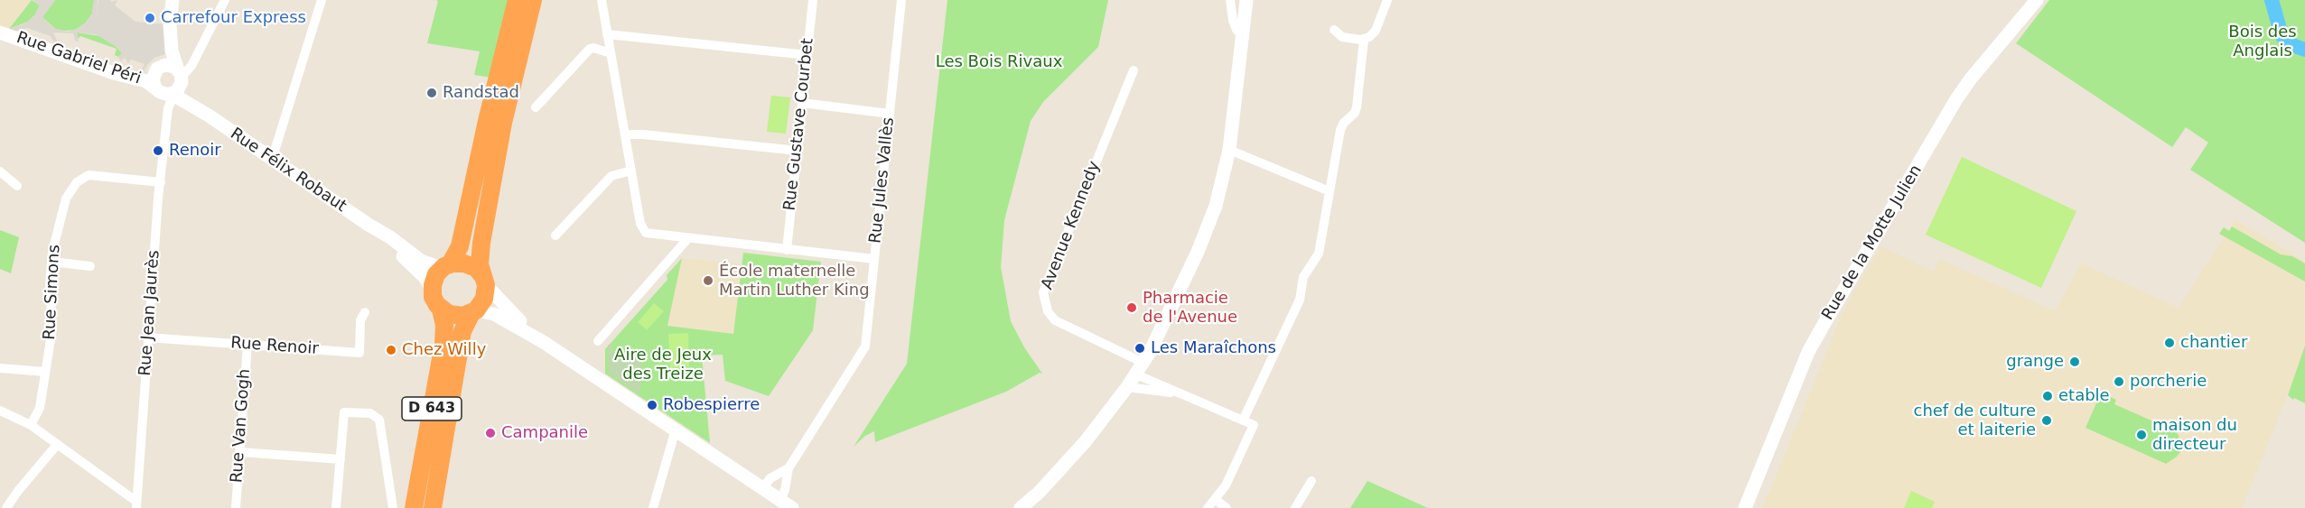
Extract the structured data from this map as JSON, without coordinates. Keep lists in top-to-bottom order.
{
  "streets": {
    "highway": ["D 643"],
    "street": [
      "Rue Gabriel Péri",
      "Rue Gustave Courbet",
      "Rue Félix Robaut",
      "Rue Jules Vallès",
      "Avenue Kennedy",
      "Rue de la Motte Julien",
      "Rue Simons",
      "Rue Jean Jaurès",
      "Rue Renoir",
      "Rue Van Gogh"
    ]
  },
  "crossings": [
    ["Rue Gabriel Péri", "Rue Félix Robaut"],
    ["Rue Gabriel Péri", "Rue Jean Jaurès"],
    ["Rue Félix Robaut", "Rue Jean Jaurès"],
    ["Rue Félix Robaut", "D 643"],
    ["Rue Simons", "Rue Jean Jaurès"],
    ["Rue Jean Jaurès", "Rue Renoir"],
    ["Rue Renoir", "Rue Van Gogh"]
  ],
  "parks": ["Bois des Anglais", "Les Bois Rivaux", "Aire de Jeux des Treize"],
  "places": [
    "Carrefour Express",
    "Randstad",
    "Renoir",
    "École maternelle Martin Luther King",
    "Pharmacie de l'Avenue",
    "chantier",
    "Les Maraîchons",
    "Chez Willy",
    "grange",
    "porcherie",
    "etable",
    "Robespierre",
    "chef de culture et laiterie",
    "Campanile",
    "maison du directeur"
  ]
}
